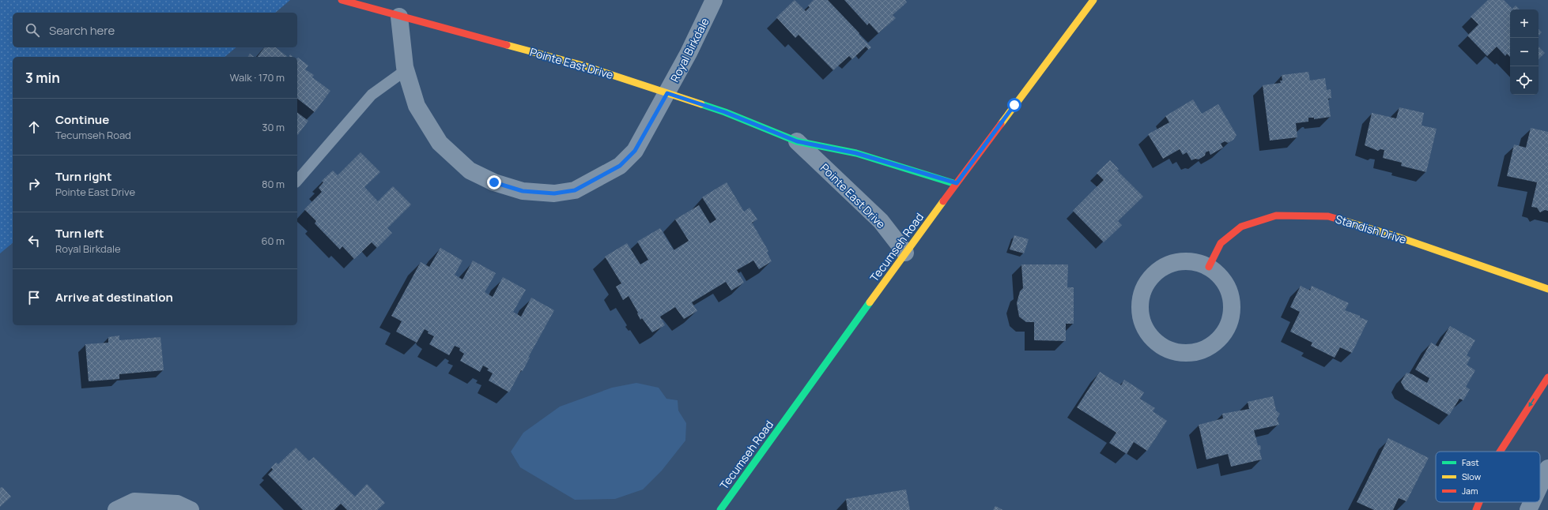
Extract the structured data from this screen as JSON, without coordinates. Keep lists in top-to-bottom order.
{
  "streets": {
    "street": [
      "Royal Birkdale",
      "Pointe East Drive",
      "Standish Drive",
      "Tecumseh Road"
    ]
  },
  "crossings": [
    ["Royal Birkdale", "Pointe East Drive"],
    ["Pointe East Drive", "Tecumseh Road"]
  ],
  "legend": ["Fast", "Slow", "Jam"],
  "page": {
    "map_buttons": ["+", "−"],
    "search": "Search here",
    "heading": ["3 min", "Walk · 170 m"],
    "list": [
      ["Continue", "Tecumseh Road", "30 m"],
      ["Turn right", "Pointe East Drive", "80 m"],
      ["Turn left", "Royal Birkdale", "60 m"],
      "Arrive at destination"
    ]
  }
}
